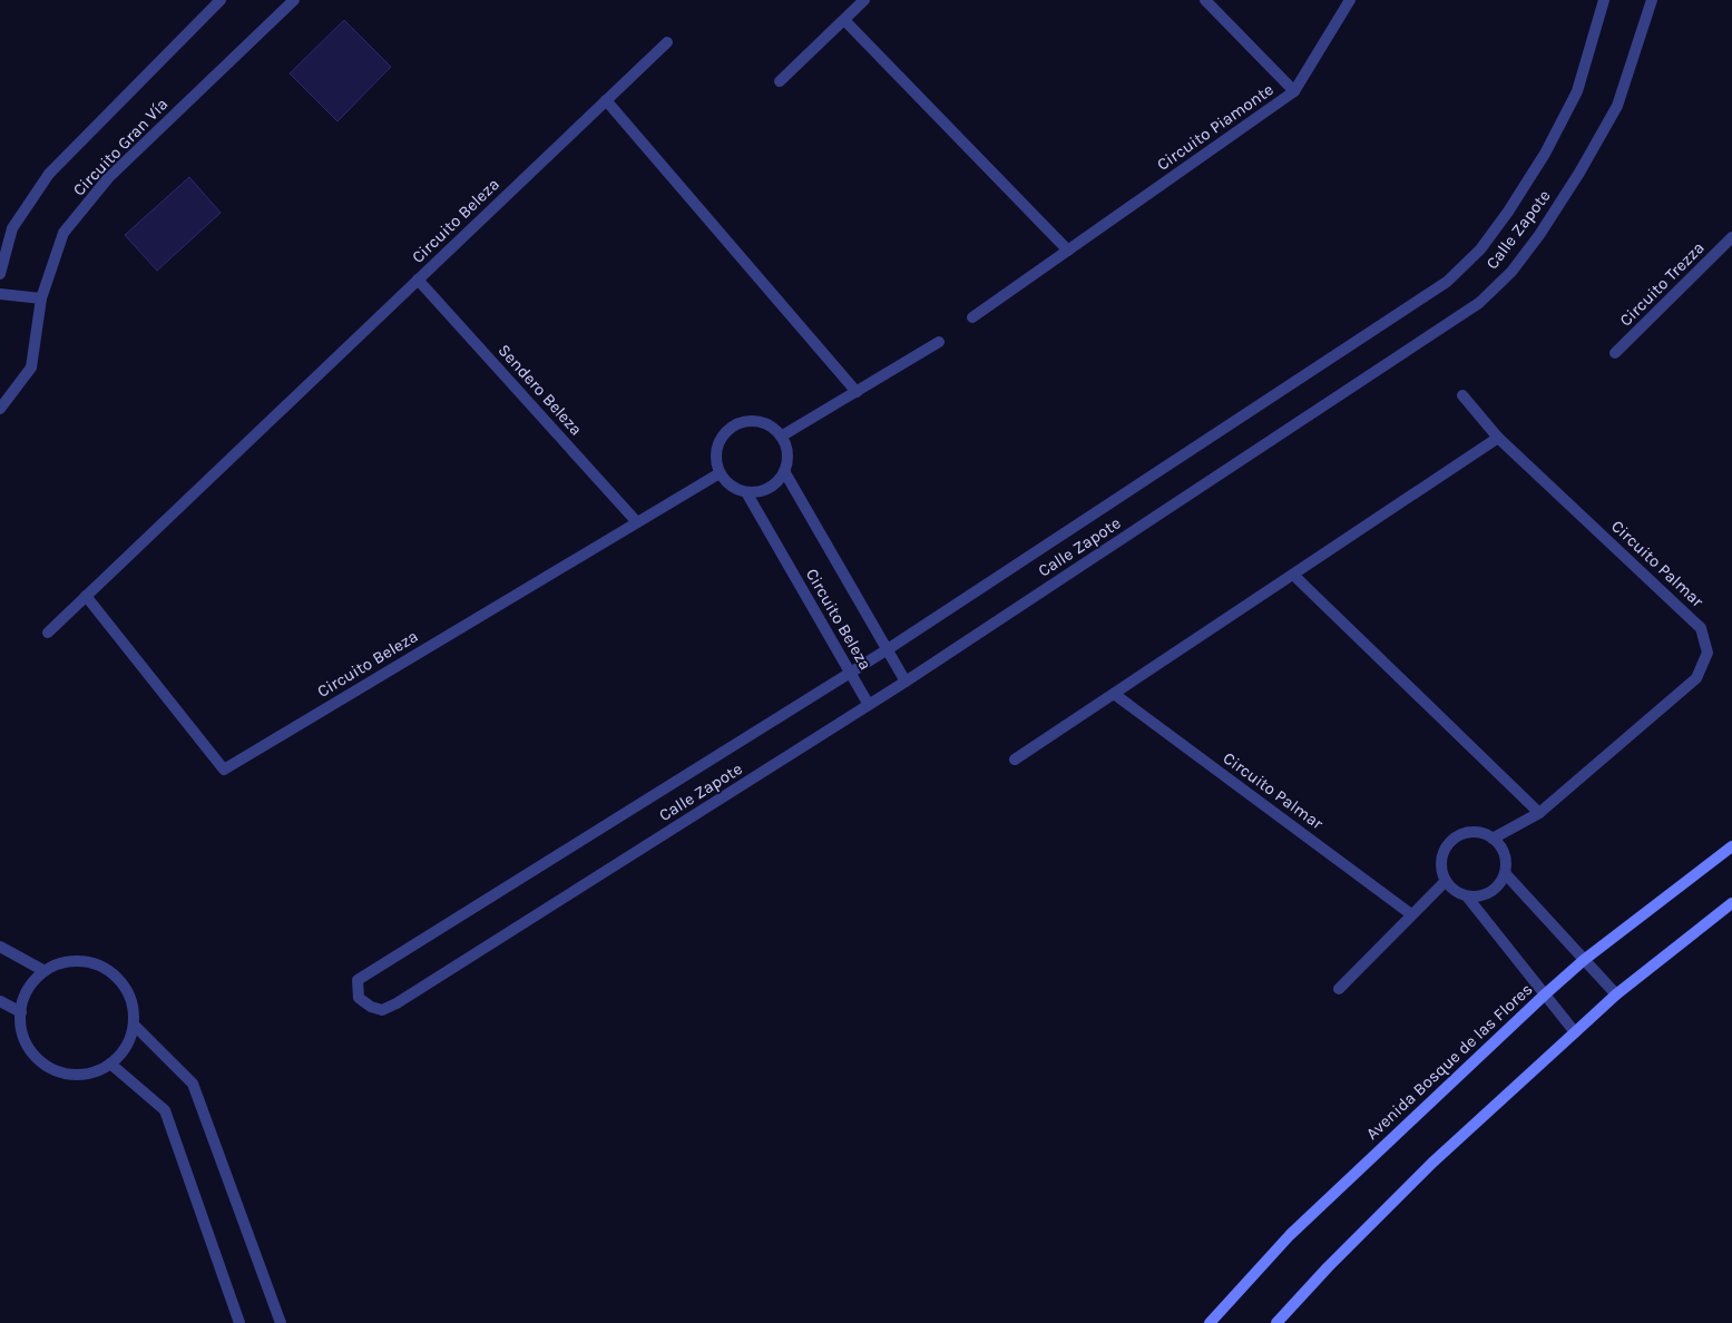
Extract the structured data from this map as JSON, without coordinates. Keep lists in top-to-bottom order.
{
  "streets": {
    "street": [
      "Circuito Piamonte",
      "Circuito Gran Vía",
      "Circuito Beleza",
      "Calle Zapote",
      "Circuito Trezza",
      "Sendero Beleza",
      "Circuito Palmar",
      "Avenida Bosque de las Flores"
    ]
  },
  "crossings": [
    ["Circuito Beleza", "Calle Zapote"],
    ["Circuito Beleza", "Sendero Beleza"]
  ]
}
